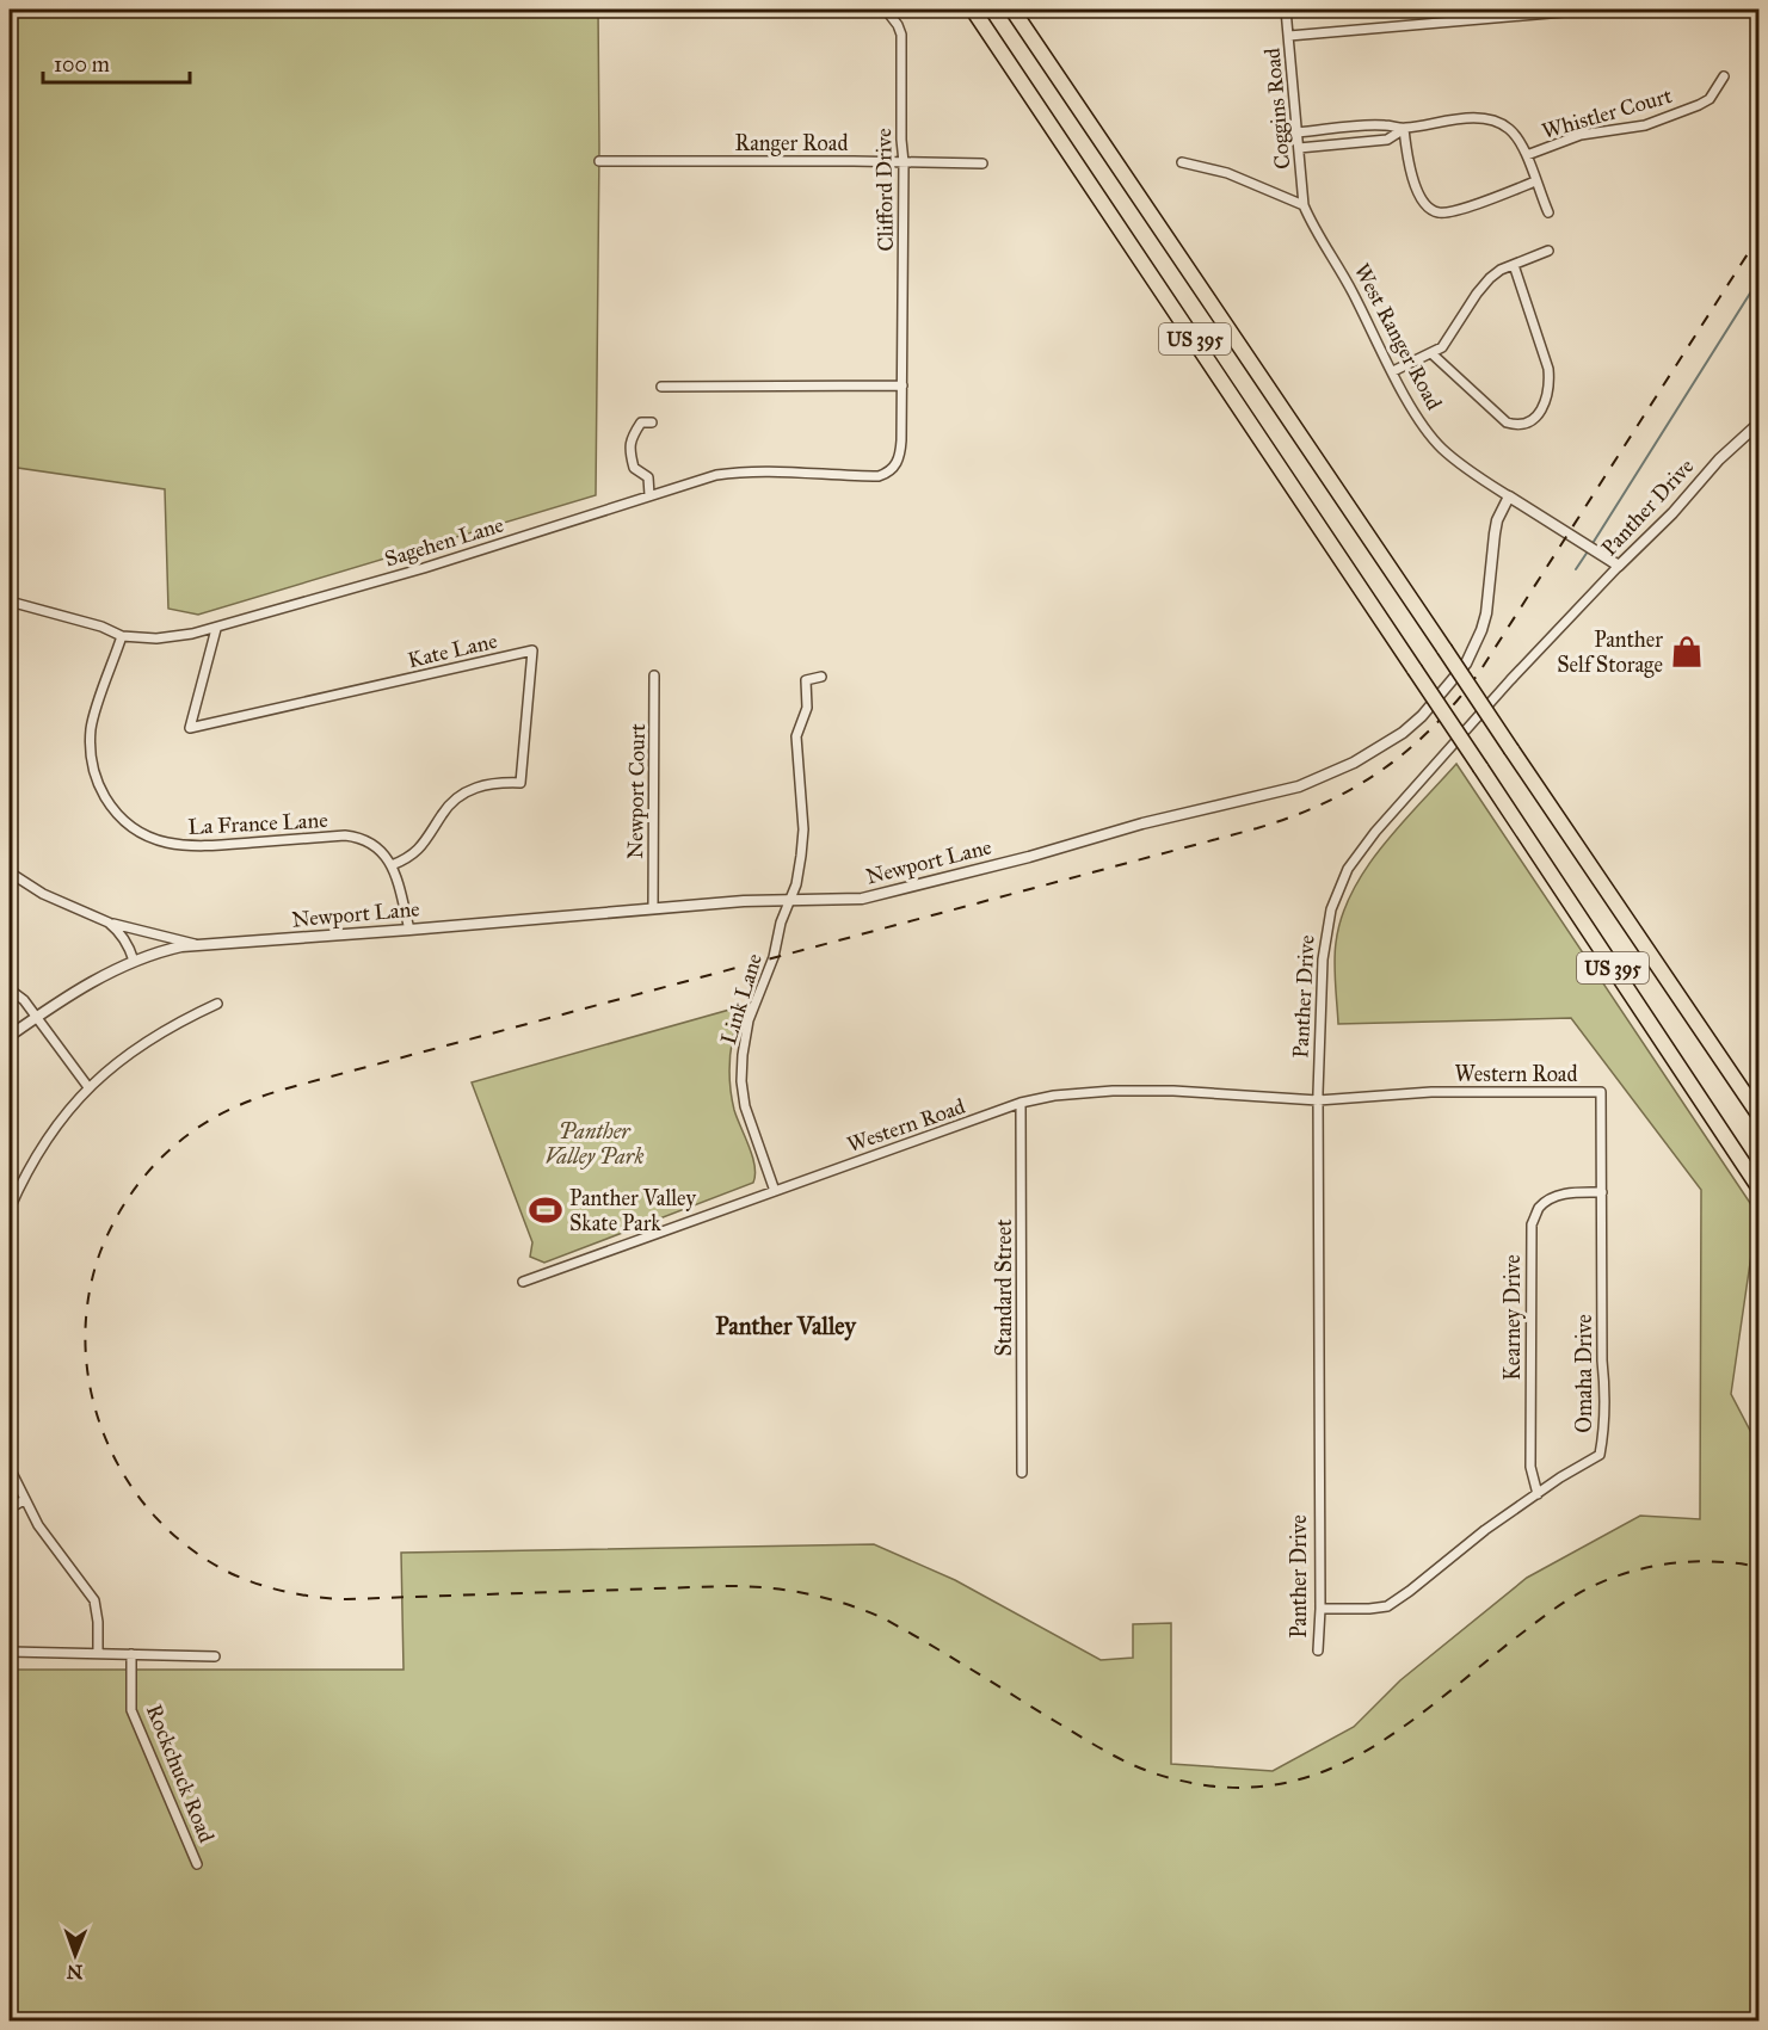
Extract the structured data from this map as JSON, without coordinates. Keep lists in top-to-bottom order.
{
  "streets": {
    "highway": ["US 395"],
    "street": [
      "Coggins Road",
      "Whistler Court",
      "Ranger Road",
      "Clifford Drive",
      "West Ranger Road",
      "Panther Drive",
      "Sagehen Lane",
      "Kate Lane",
      "Newport Court",
      "La France Lane",
      "Newport Lane",
      "Link Lane",
      "Western Road",
      "Standard Street",
      "Kearney Drive",
      "Omaha Drive",
      "Rockchuck Road"
    ]
  },
  "crossings": [
    ["Coggins Road", "West Ranger Road"],
    ["Ranger Road", "Clifford Drive"],
    ["Clifford Drive", "Sagehen Lane"],
    ["West Ranger Road", "Panther Drive"],
    ["West Ranger Road", "Newport Lane"],
    ["Panther Drive", "Western Road"],
    ["Panther Drive", "Omaha Drive"],
    ["Sagehen Lane", "Kate Lane"],
    ["Sagehen Lane", "La France Lane"],
    ["Kate Lane", "La France Lane"],
    ["Newport Court", "Newport Lane"],
    ["Newport Lane", "Link Lane"],
    ["Link Lane", "Western Road"],
    ["Western Road", "Standard Street"],
    ["Western Road", "Omaha Drive"],
    ["Kearney Drive", "Omaha Drive"]
  ],
  "districts": ["Panther Valley"],
  "parks": ["Panther Valley Park"],
  "places": {
    "shop": ["Panther Self Storage"],
    "sports": ["Panther Valley Skate Park"]
  },
  "scale_bar": "100 m",
  "north": "bottom"
}
